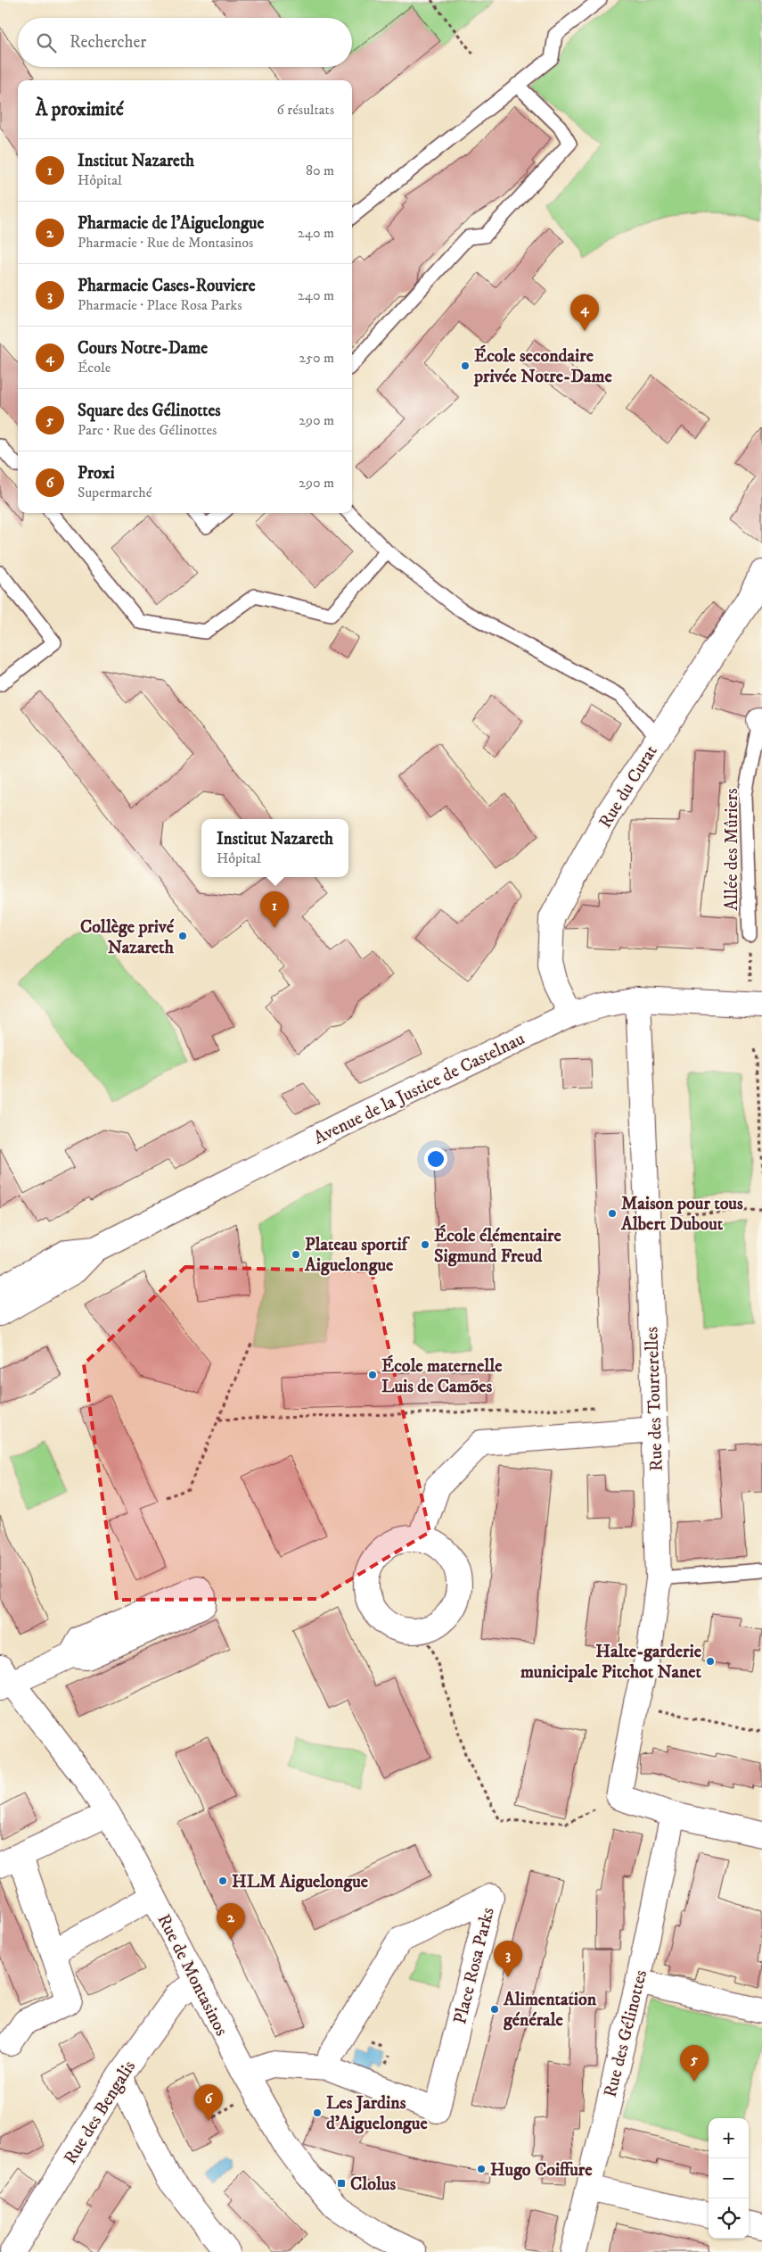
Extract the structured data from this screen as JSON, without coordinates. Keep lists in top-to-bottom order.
{
  "streets": {
    "street": [
      "Rue du Curat",
      "Avenue de la Justice de Castelnau",
      "Rue des Tourterelles",
      "Place Rosa Parks",
      "Rue de Montasinos",
      "Rue des Gélinottes",
      "Rue des Bengalis"
    ],
    "lane": ["Allée des Mûriers"]
  },
  "crossings": [
    ["Rue du Curat", "Avenue de la Justice de Castelnau"],
    ["Avenue de la Justice de Castelnau", "Rue des Tourterelles"],
    ["Place Rosa Parks", "Rue de Montasinos"],
    ["Rue de Montasinos", "Rue des Bengalis"]
  ],
  "places": {
    "other": [
      "École secondaire privée Notre-Dame",
      "Collège privé Nazareth",
      "Maison pour tous Albert Dubout",
      "École élémentaire Sigmund Freud",
      "Plateau sportif Aiguelongue",
      "École maternelle Luis de Camões",
      "Halte-garderie municipale Pitchot Nanet",
      "HLM Aiguelongue",
      "Alimentation générale",
      "Les Jardins d'Aiguelongue",
      "Hugo Coiffure"
    ],
    "transit": ["Clolus"]
  },
  "page": {
    "search": "Rechercher",
    "heading": ["À proximité", "6 résultats"],
    "list": [
      {
        "mark": "1",
        "name": "Institut Nazareth",
        "note": "Hôpital",
        "value": "80 m"
      },
      {
        "mark": "2",
        "name": "Pharmacie de l'Aiguelongue",
        "note": "Pharmacie · Rue de Montasinos",
        "value": "240 m"
      },
      {
        "mark": "3",
        "name": "Pharmacie Cases-Rouviere",
        "note": "Pharmacie · Place Rosa Parks",
        "value": "240 m"
      },
      {
        "mark": "4",
        "name": "Cours Notre-Dame",
        "note": "École",
        "value": "250 m"
      },
      {
        "mark": "5",
        "name": "Square des Gélinottes",
        "note": "Parc · Rue des Gélinottes",
        "value": "290 m"
      },
      {
        "mark": "6",
        "name": "Proxi",
        "note": "Supermarché",
        "value": "290 m"
      }
    ],
    "pins": [
      "4",
      "1",
      "2",
      "3",
      "5",
      "6"
    ],
    "popup": ["Institut Nazareth", "Hôpital"],
    "map_buttons": ["+", "−"]
  }
}
